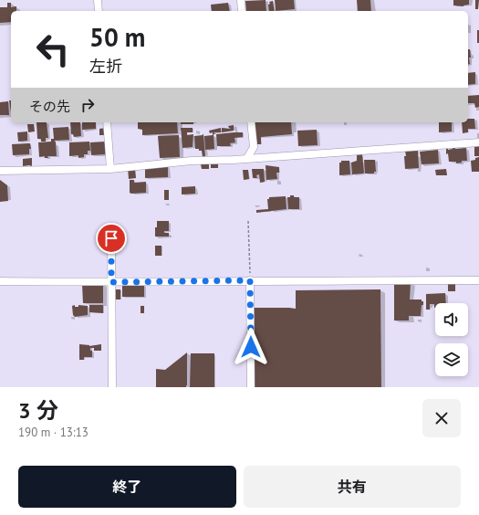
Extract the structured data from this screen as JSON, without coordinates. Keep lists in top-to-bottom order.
{
  "page": {
    "turn": ["50 m", "左折"],
    "then": "その先",
    "heading": ["3 分", "190 m · 13:13"],
    "buttons": ["終了", "共有"]
  }
}
